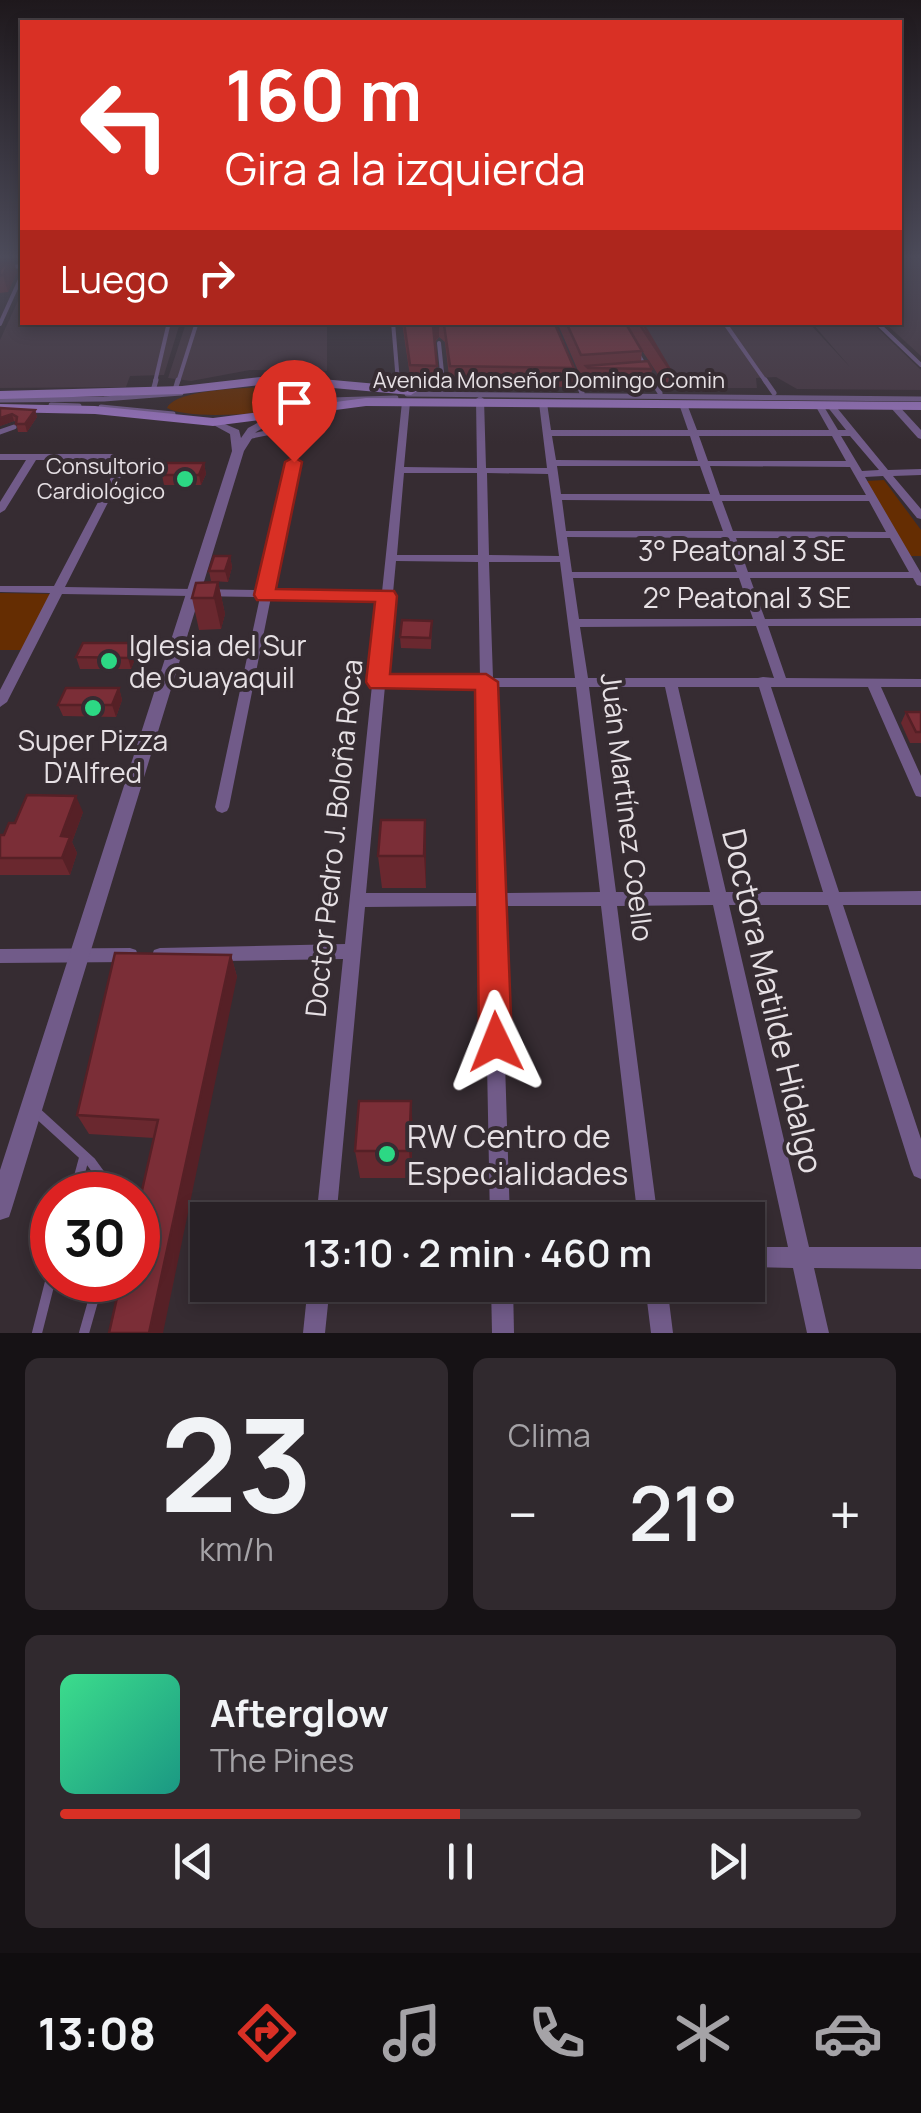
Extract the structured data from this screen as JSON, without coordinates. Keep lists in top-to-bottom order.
{
  "streets": {
    "main road": ["Avenida Monseñor Domingo Comin"],
    "street": [
      "3° Peatonal 3 SE",
      "2° Peatonal 3 SE",
      "Juán Martínez Coello",
      "Doctor Pedro J. Boloña Roca",
      "Doctora Matilde Hidalgo"
    ]
  },
  "crossings": [
    ["Avenida Monseñor Domingo Comin", "Juán Martínez Coello"],
    ["Avenida Monseñor Domingo Comin", "Doctor Pedro J. Boloña Roca"],
    ["3° Peatonal 3 SE", "Juán Martínez Coello"],
    ["2° Peatonal 3 SE", "Juán Martínez Coello"]
  ],
  "places": [
    "Consultorio Cardiológico",
    "Iglesia del Sur de Guayaquil",
    "Super Pizza D'Alfred",
    "RW Centro de Especialidades"
  ],
  "page": {
    "turn": ["160 m", "Gira a la izquierda"],
    "then": "Luego",
    "limit": "30",
    "trip": "13:10 · 2 min · 460 m",
    "tile": [
      ["23", "km/h"],
      "Clima"
    ],
    "heat": ["−", "21°", "+"],
    "song": ["Afterglow", "The Pines"],
    "tabs": "13:08"
  }
}
